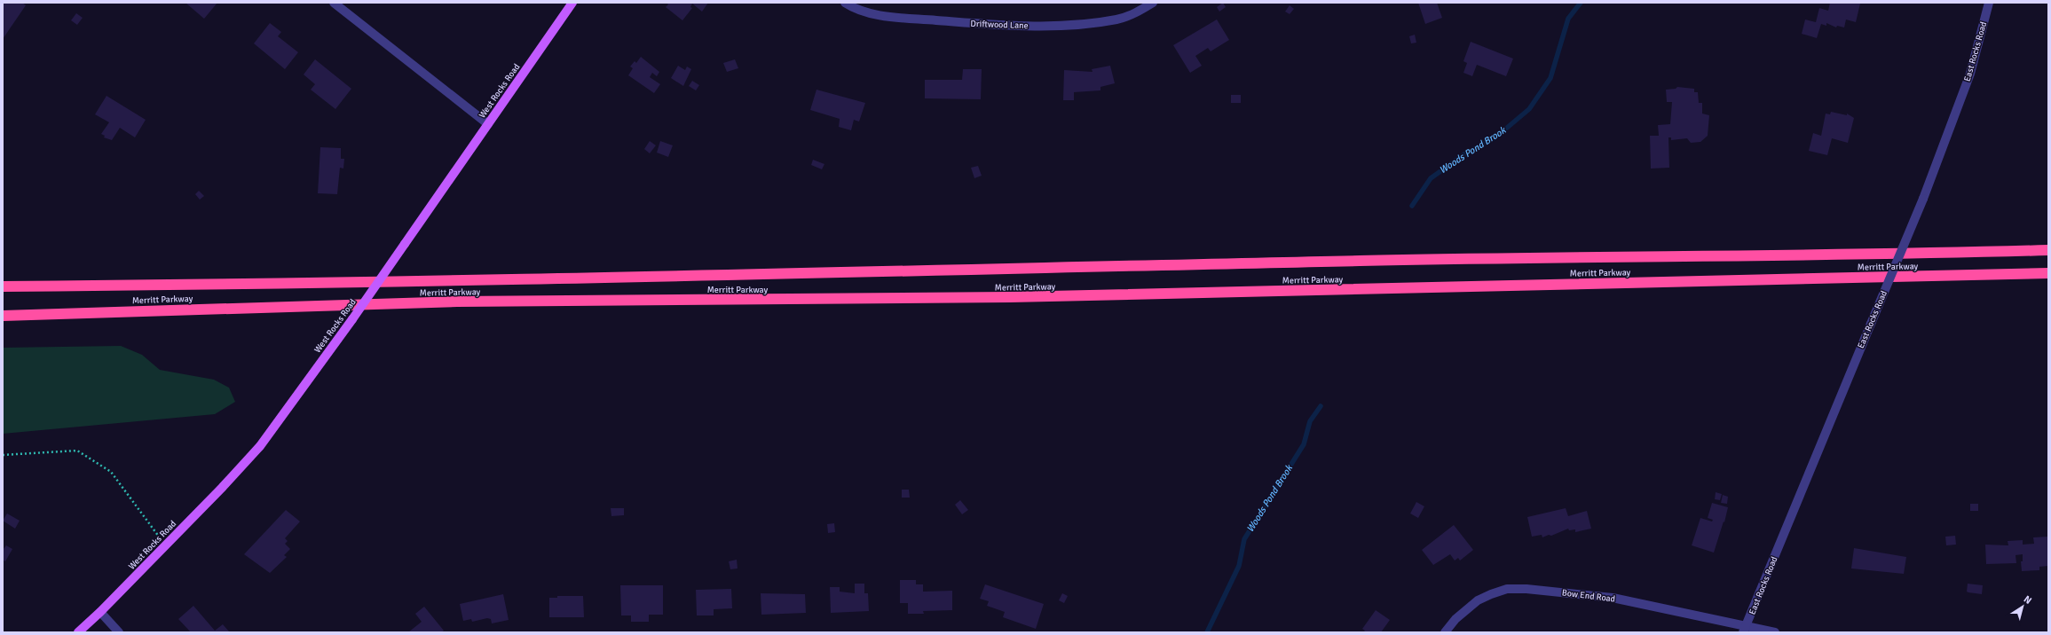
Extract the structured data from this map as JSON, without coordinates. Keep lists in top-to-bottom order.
{
  "streets": {
    "highway": ["Merritt Parkway"],
    "main road": ["West Rocks Road"],
    "street": ["Driftwood Lane", "East Rocks Road", "Bow End Road"]
  },
  "crossings": [
    ["East Rocks Road", "Bow End Road"]
  ],
  "water": ["Woods Pond Brook"],
  "north": "top right"
}
